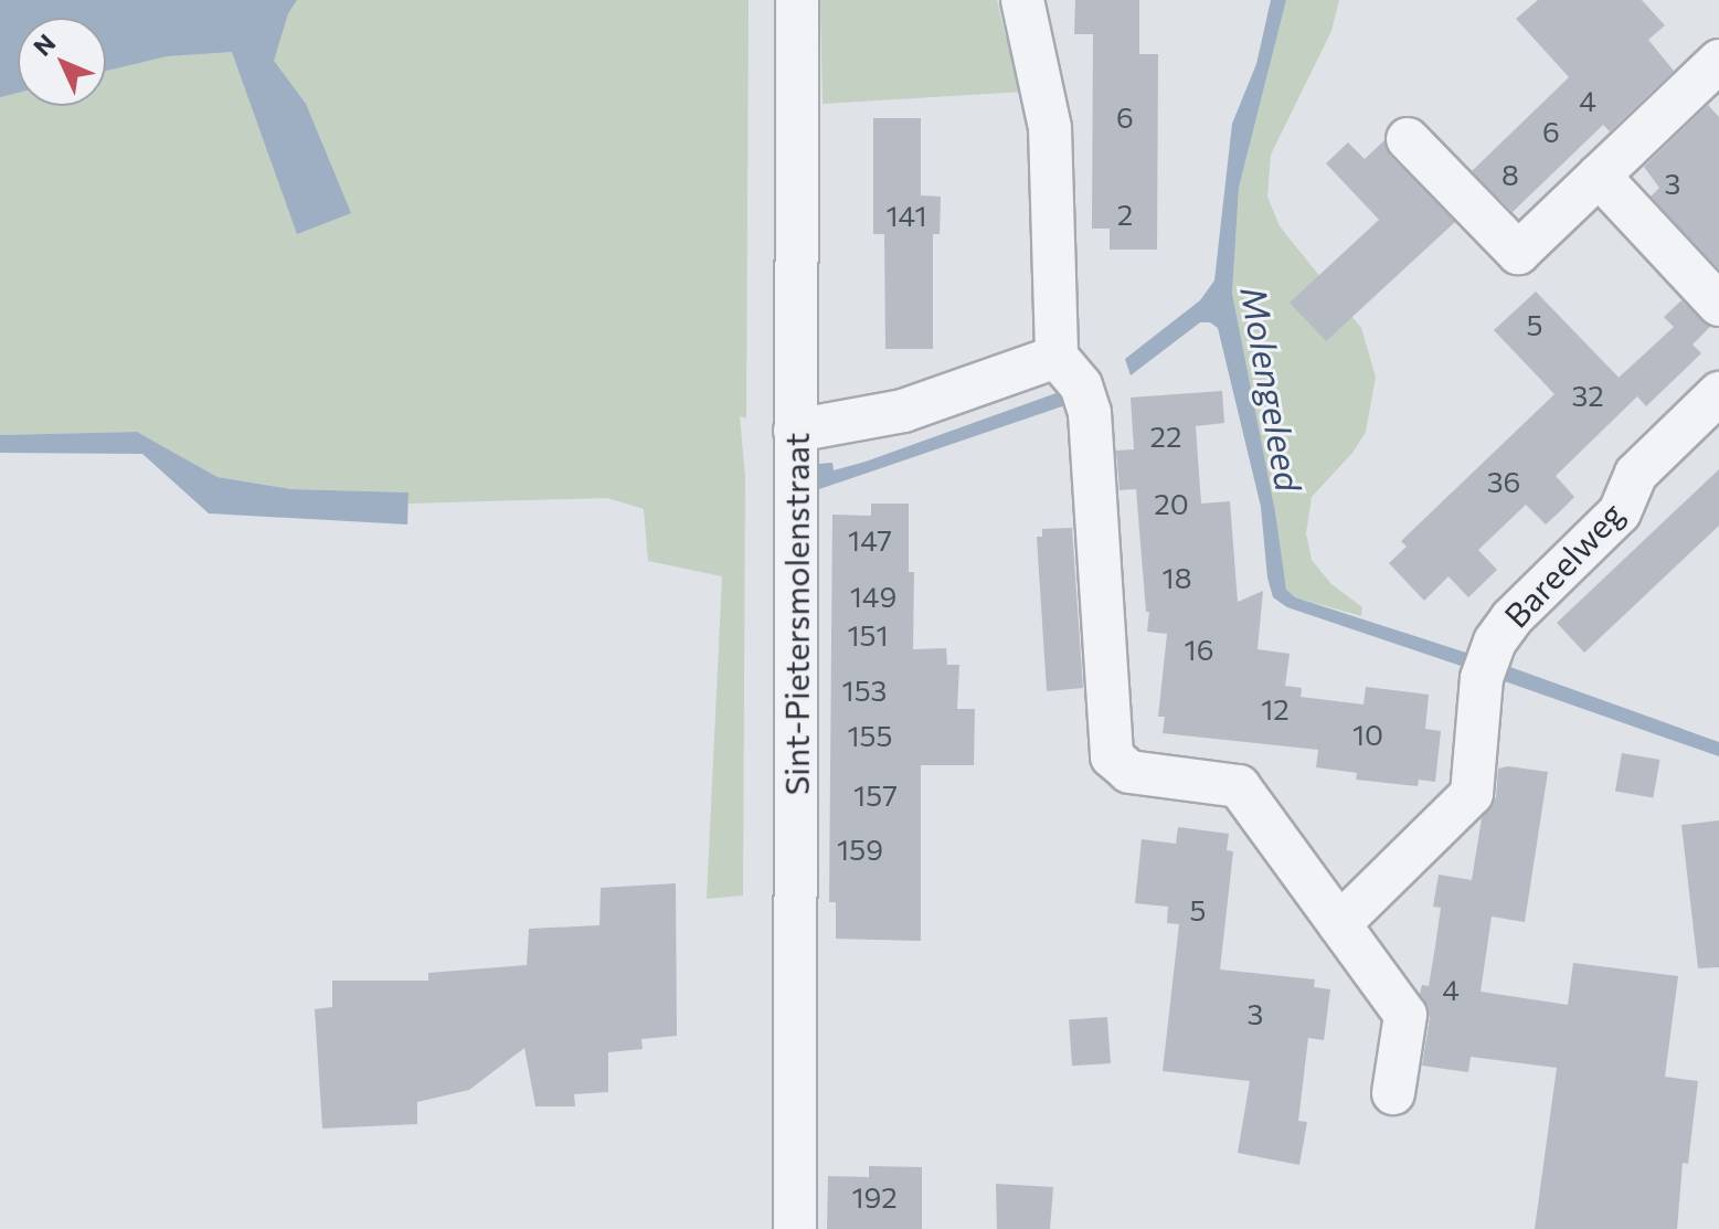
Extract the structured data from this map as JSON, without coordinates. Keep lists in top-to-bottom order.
{
  "streets": {
    "street": ["Bareelweg", "Sint-Pietersmolenstraat"]
  },
  "water": ["Molengeleed"],
  "house_numbers": [
    "4",
    "6",
    "6",
    "8",
    "3",
    "2",
    "141",
    "5",
    "32",
    "22",
    "36",
    "20",
    "147",
    "18",
    "149",
    "151",
    "16",
    "153",
    "12",
    "10",
    "155",
    "157",
    "159",
    "5",
    "4",
    "3",
    "192"
  ],
  "north": "top left"
}
